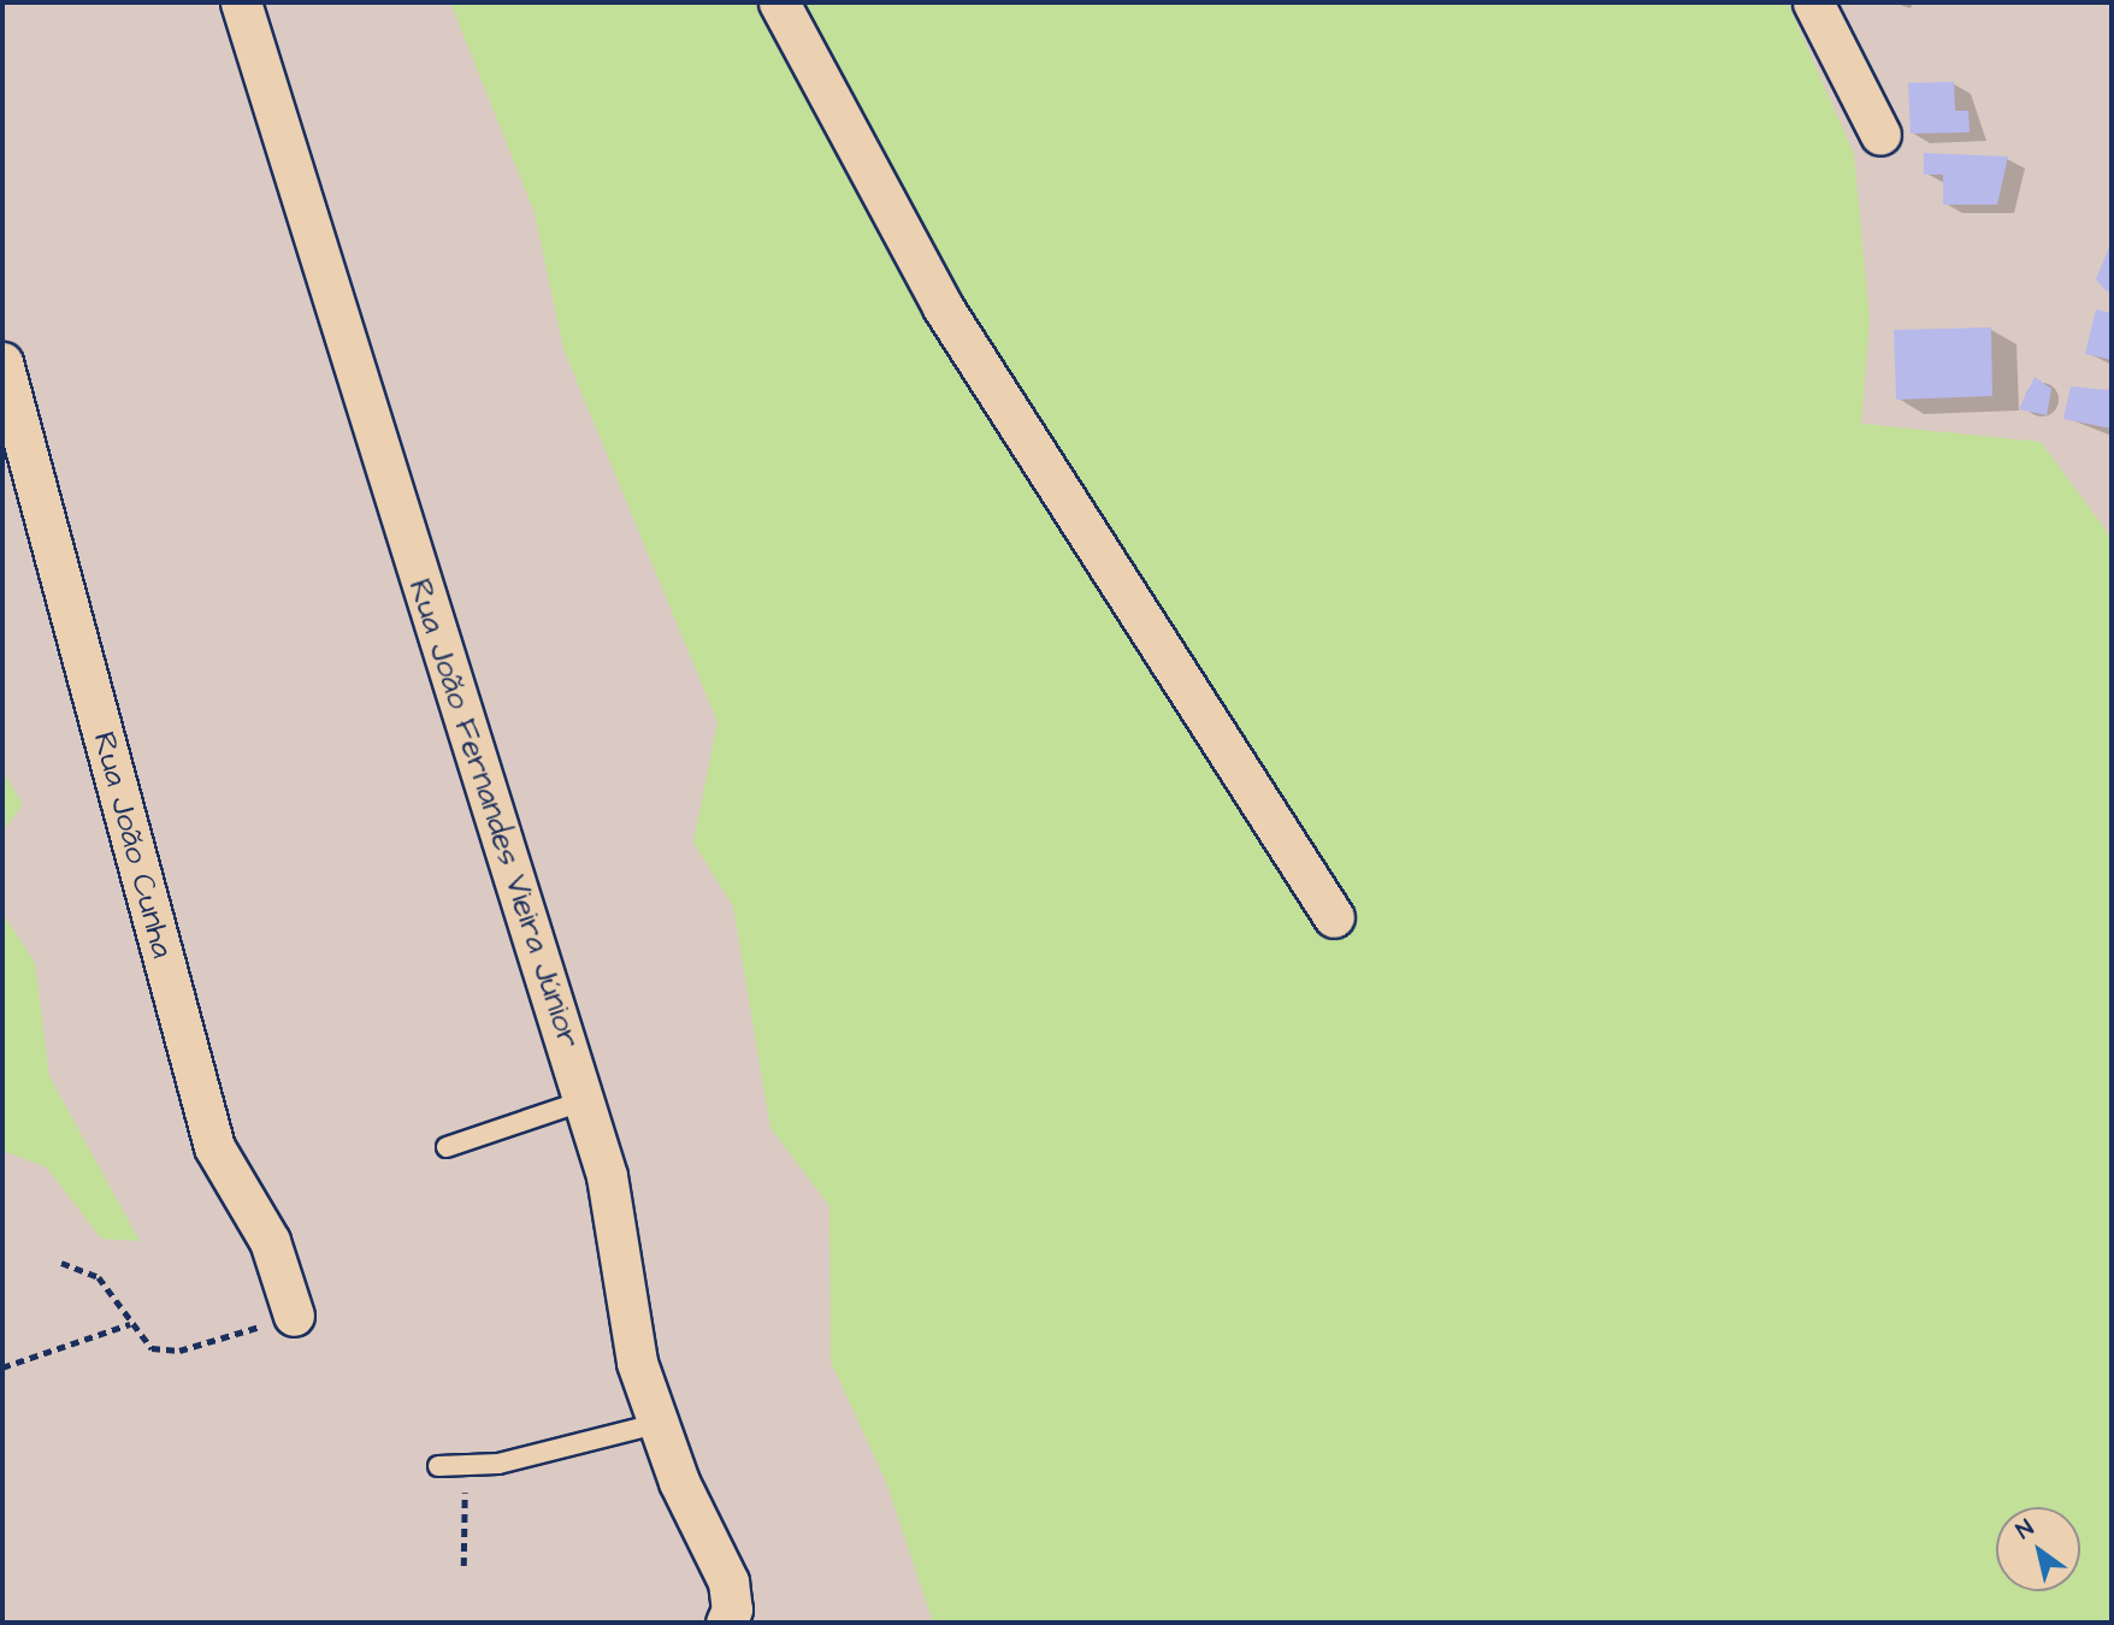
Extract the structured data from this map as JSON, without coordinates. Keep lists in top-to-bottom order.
{
  "streets": {
    "street": ["Rua João Fernandes Vieira Júnior", "Rua João Cunha"]
  },
  "north": "top left"
}
